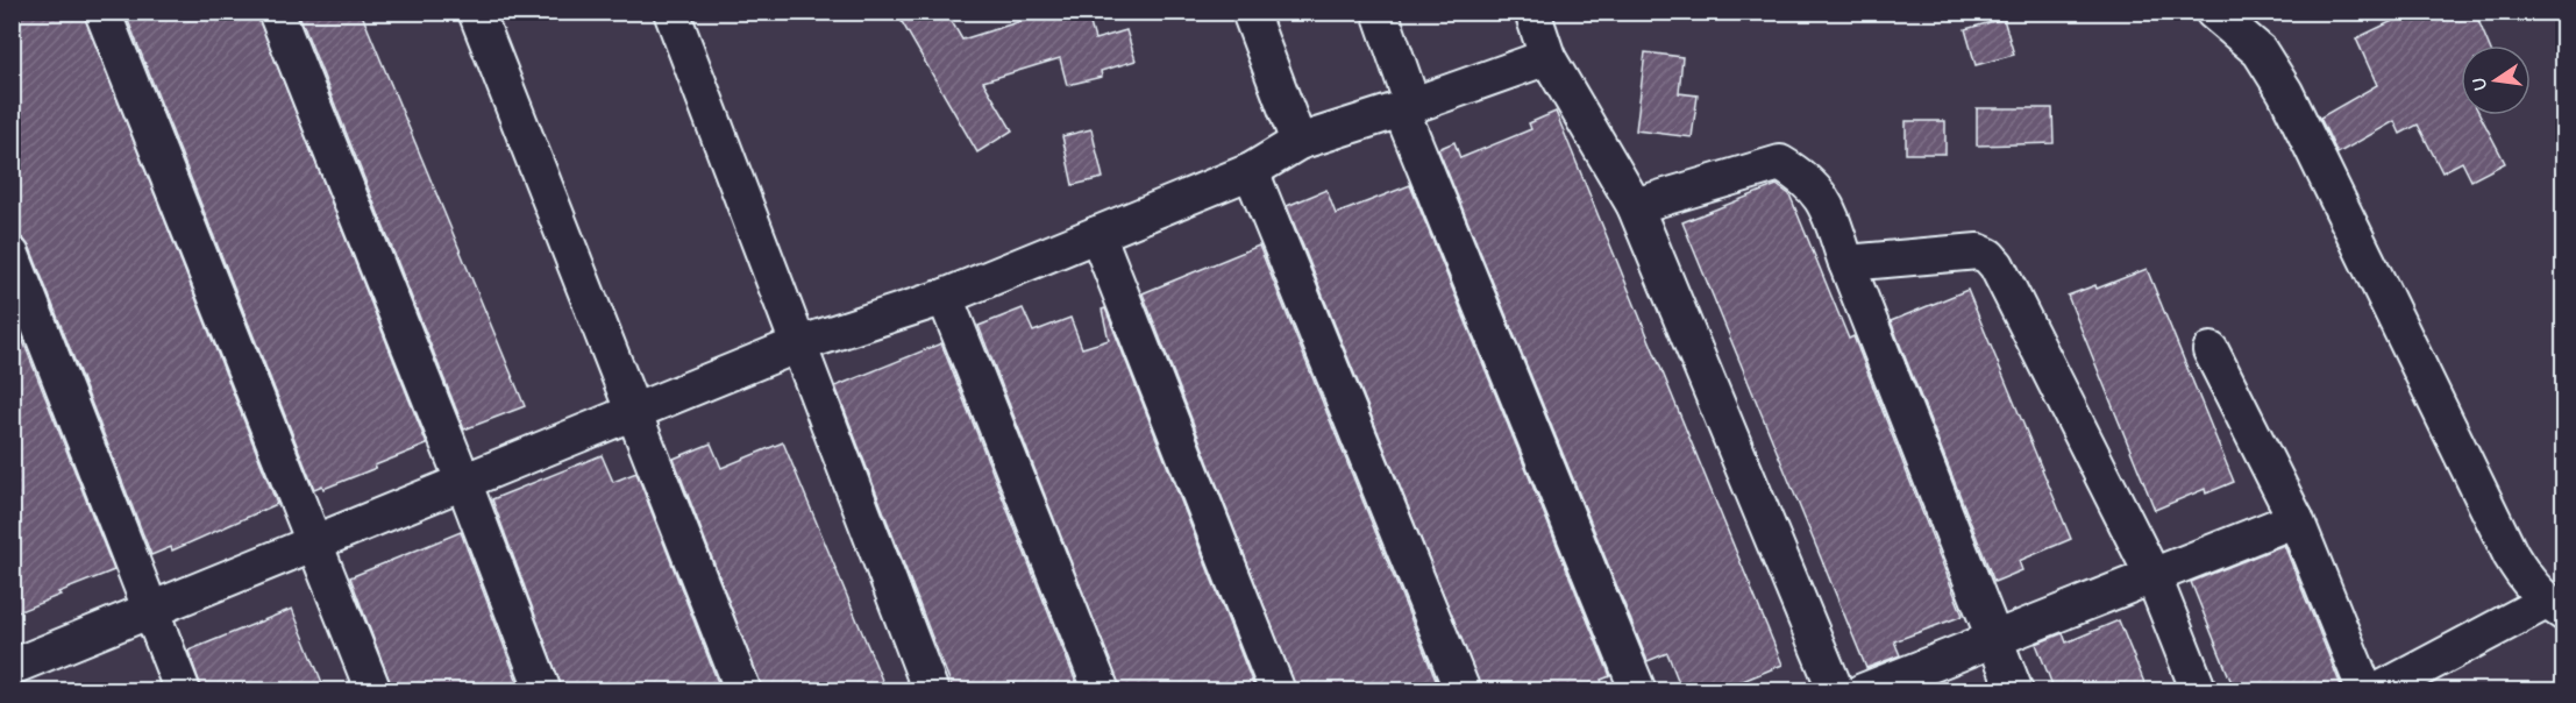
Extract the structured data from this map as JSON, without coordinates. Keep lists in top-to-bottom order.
{
  "north": "left"
}
